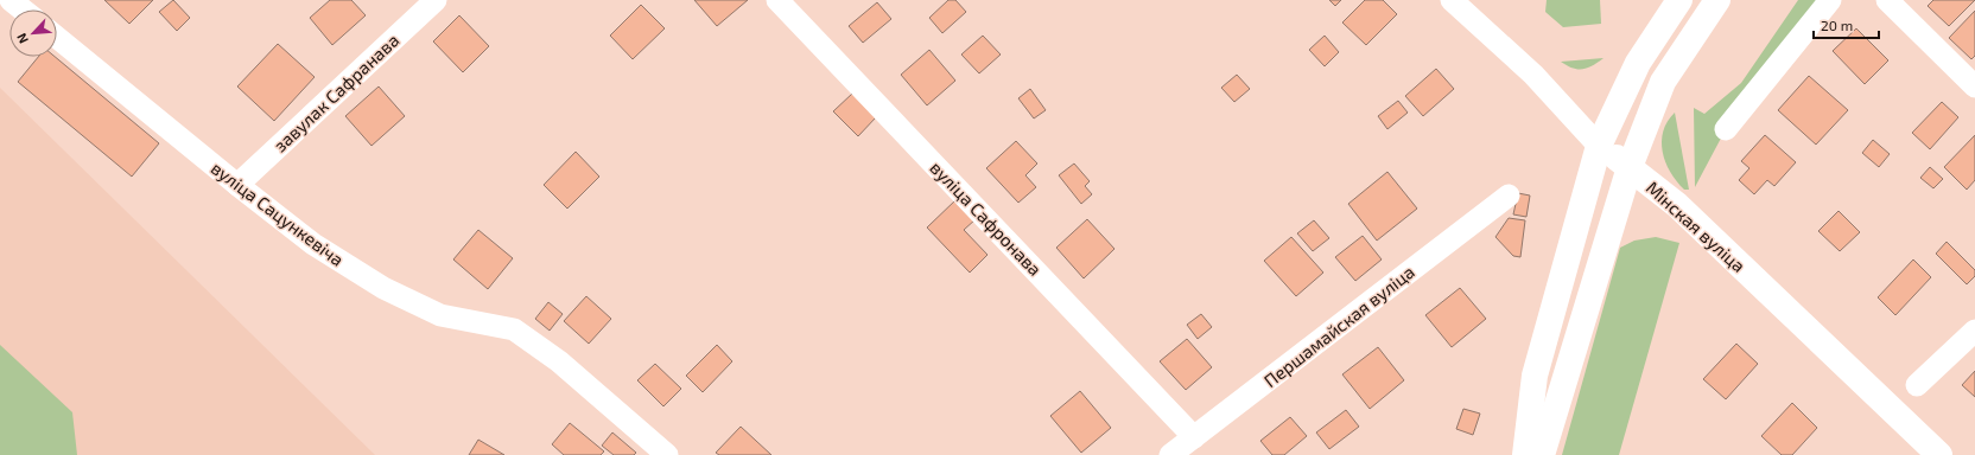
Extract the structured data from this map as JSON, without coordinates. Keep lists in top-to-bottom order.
{
  "streets": {
    "main road": ["Мінская вуліца"],
    "street": [
      "завулак Сафранава",
      "вуліца Сацункевіча",
      "вуліца Сафронава",
      "Першамайская вуліца"
    ]
  },
  "crossings": [
    ["завулак Сафранава", "вуліца Сацункевіча"],
    ["вуліца Сафронава", "Першамайская вуліца"]
  ],
  "scale_bar": "20 m",
  "north": "bottom left"
}
